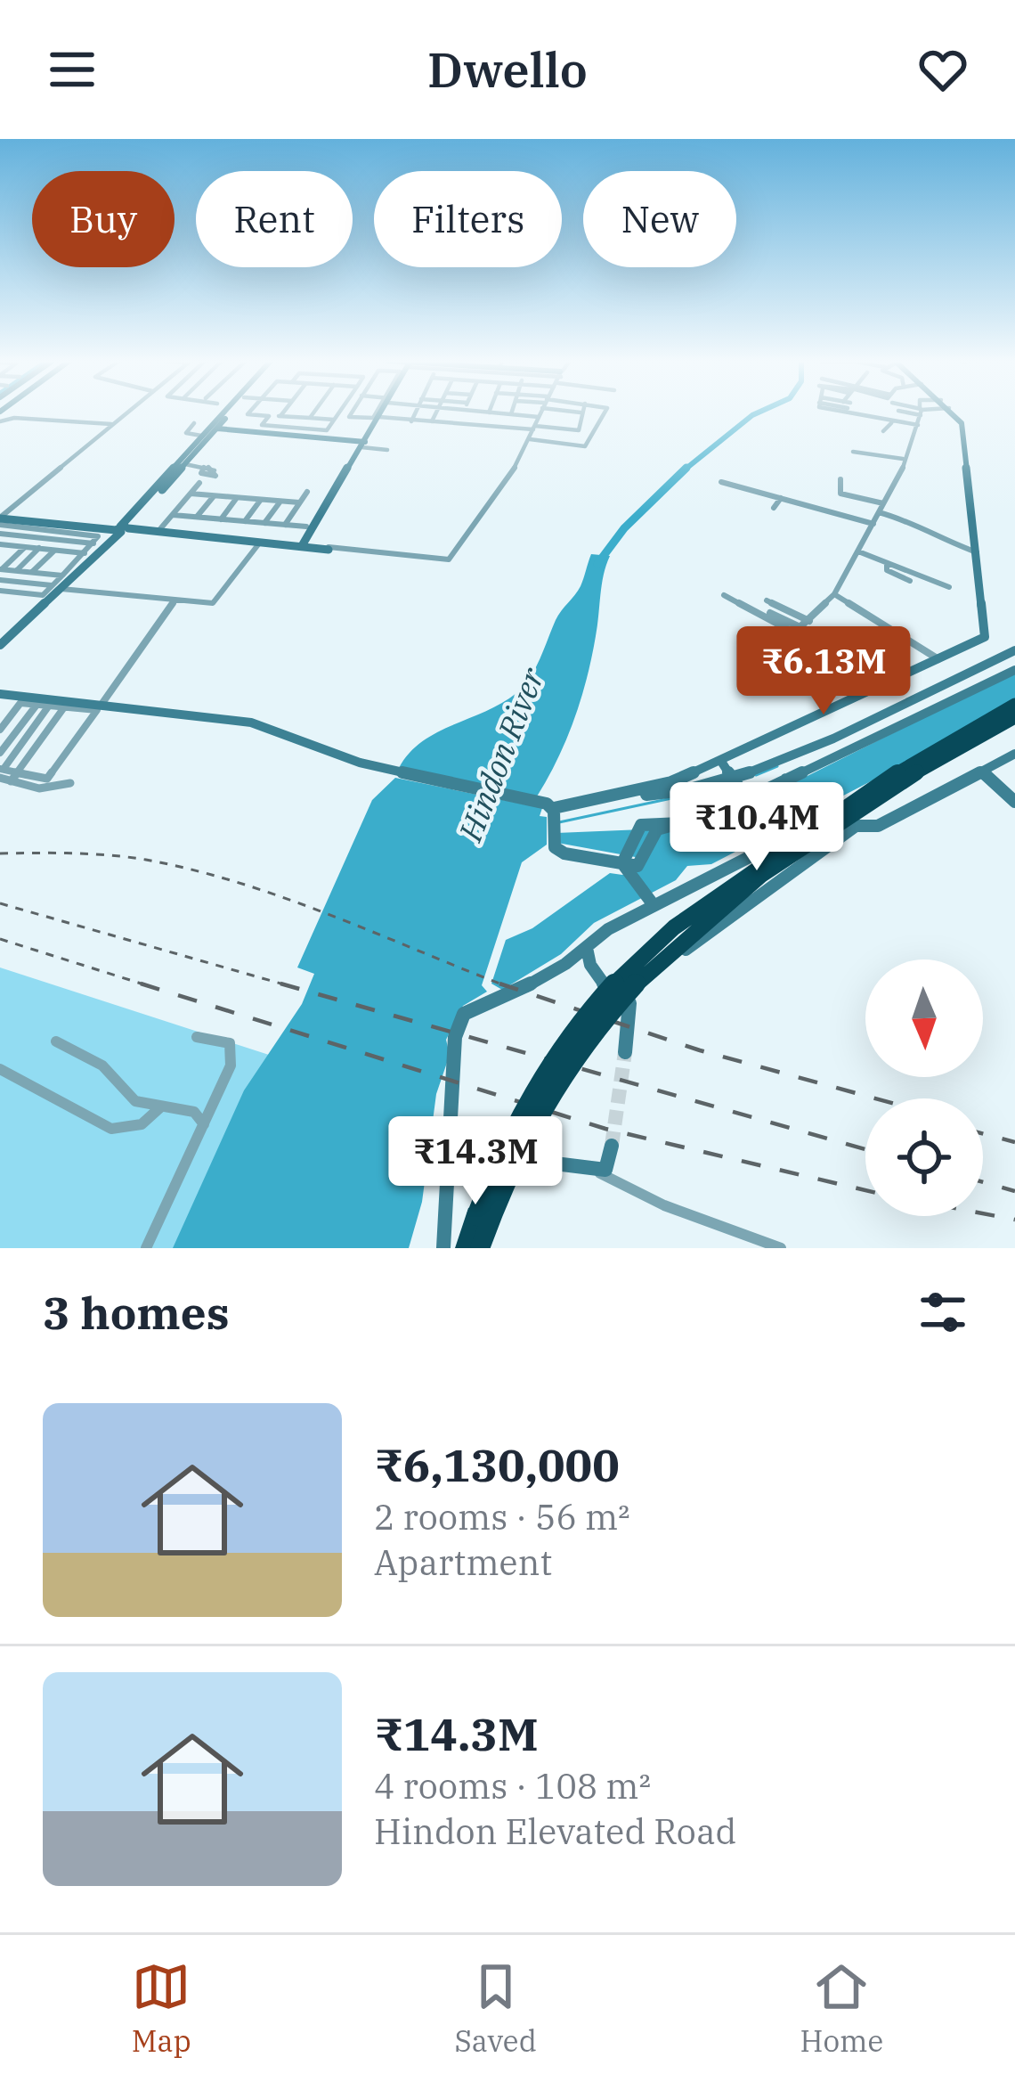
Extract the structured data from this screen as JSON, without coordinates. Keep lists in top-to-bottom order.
{
  "water": ["Hindon River"],
  "north": "bottom",
  "page": {
    "header": "Dwello",
    "chip": [
      "Buy",
      "Rent",
      "Filters",
      "New"
    ],
    "price": ["₹6.13M", "₹10.4M", "₹14.3M"],
    "heading": "3 homes",
    "list": [
      {
        "name": "₹6,130,000",
        "note": "2 rooms · 56 m² · Apartment"
      },
      {
        "name": "₹14.3M",
        "note": "4 rooms · 108 m² · Hindon Elevated Road"
      }
    ],
    "tabs": ["Map", "Saved", "Home"]
  }
}
